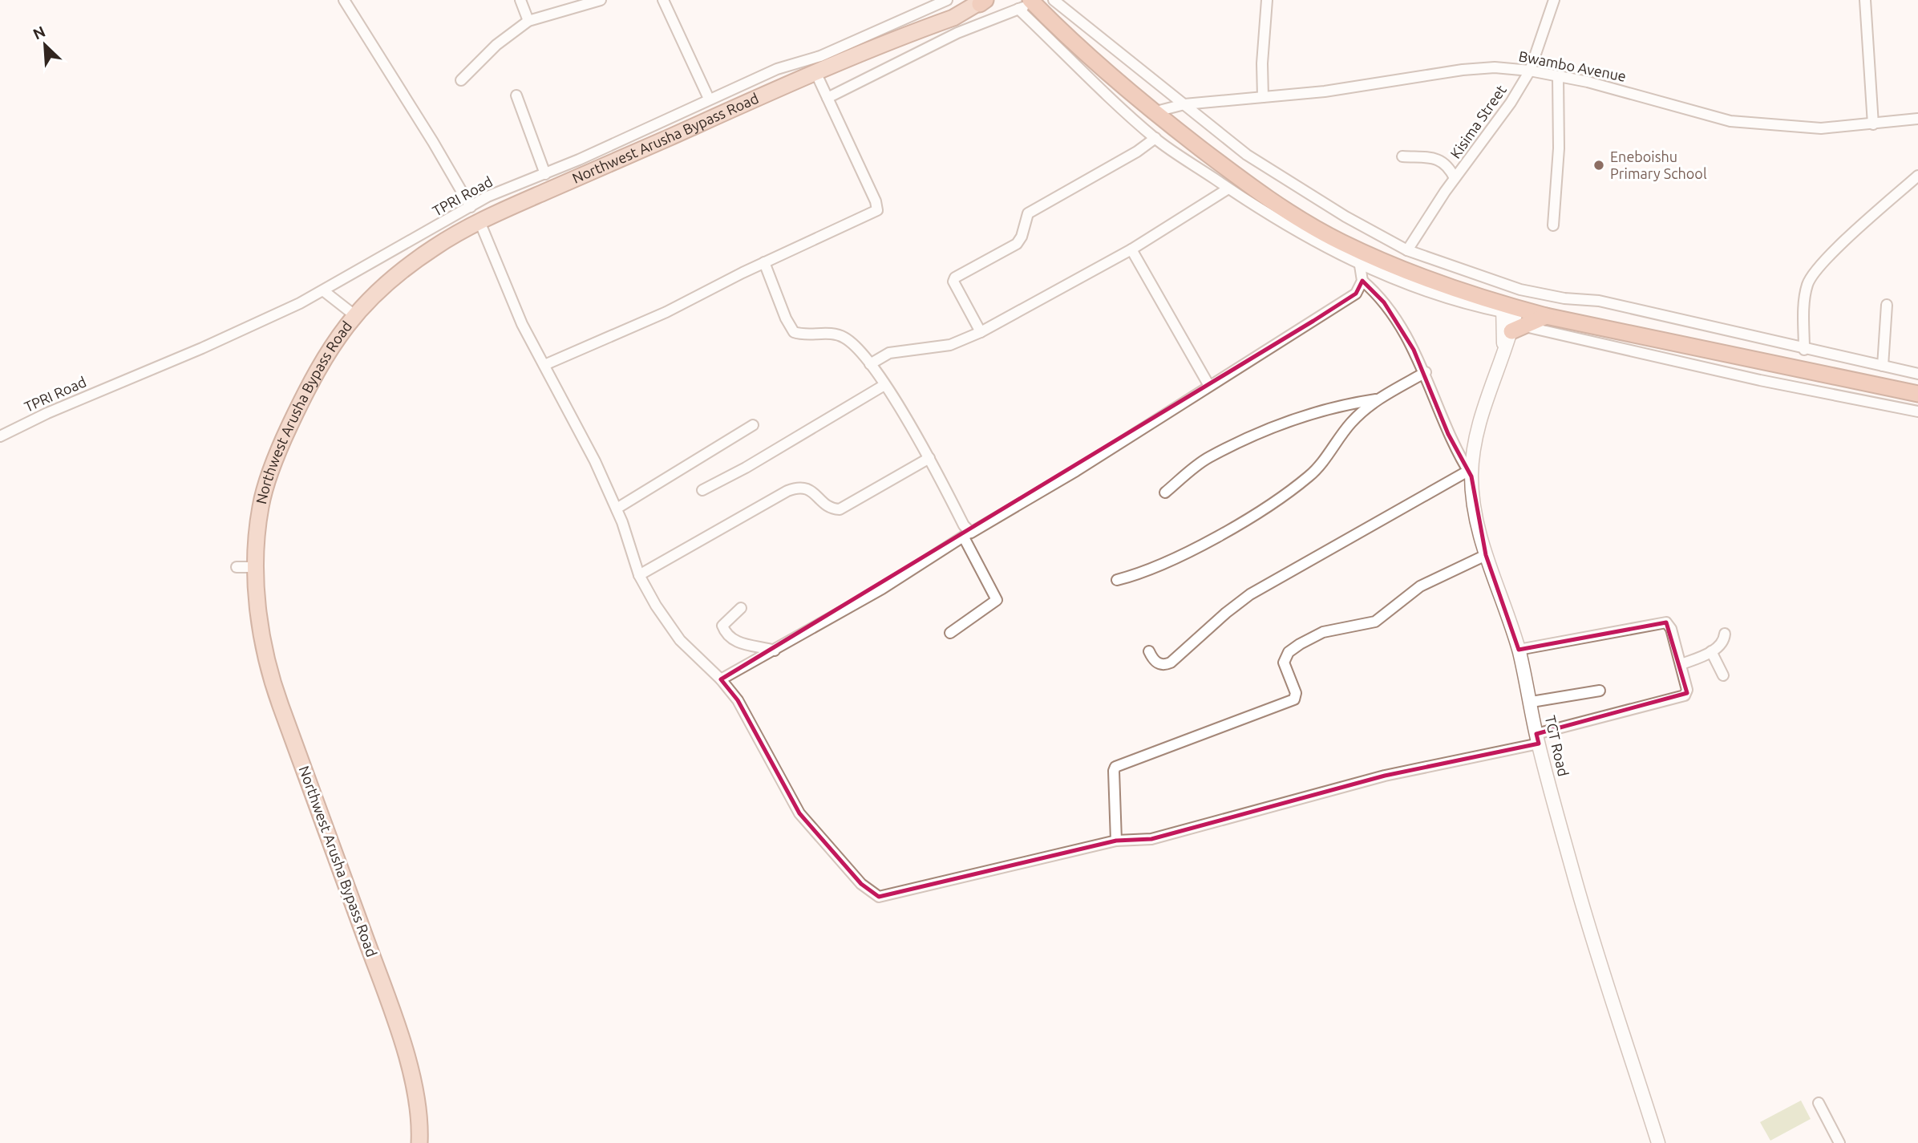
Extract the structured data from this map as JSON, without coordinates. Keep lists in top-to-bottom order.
{
  "streets": {
    "main road": ["Northwest Arusha Bypass Road"],
    "street": [
      "Bwambo Avenue",
      "Kisima Street",
      "TPRI Road",
      "TGT Road"
    ]
  },
  "crossings": [
    ["Bwambo Avenue", "Kisima Street"]
  ],
  "places": ["Eneboishu Primary School"],
  "north": "top left"
}
